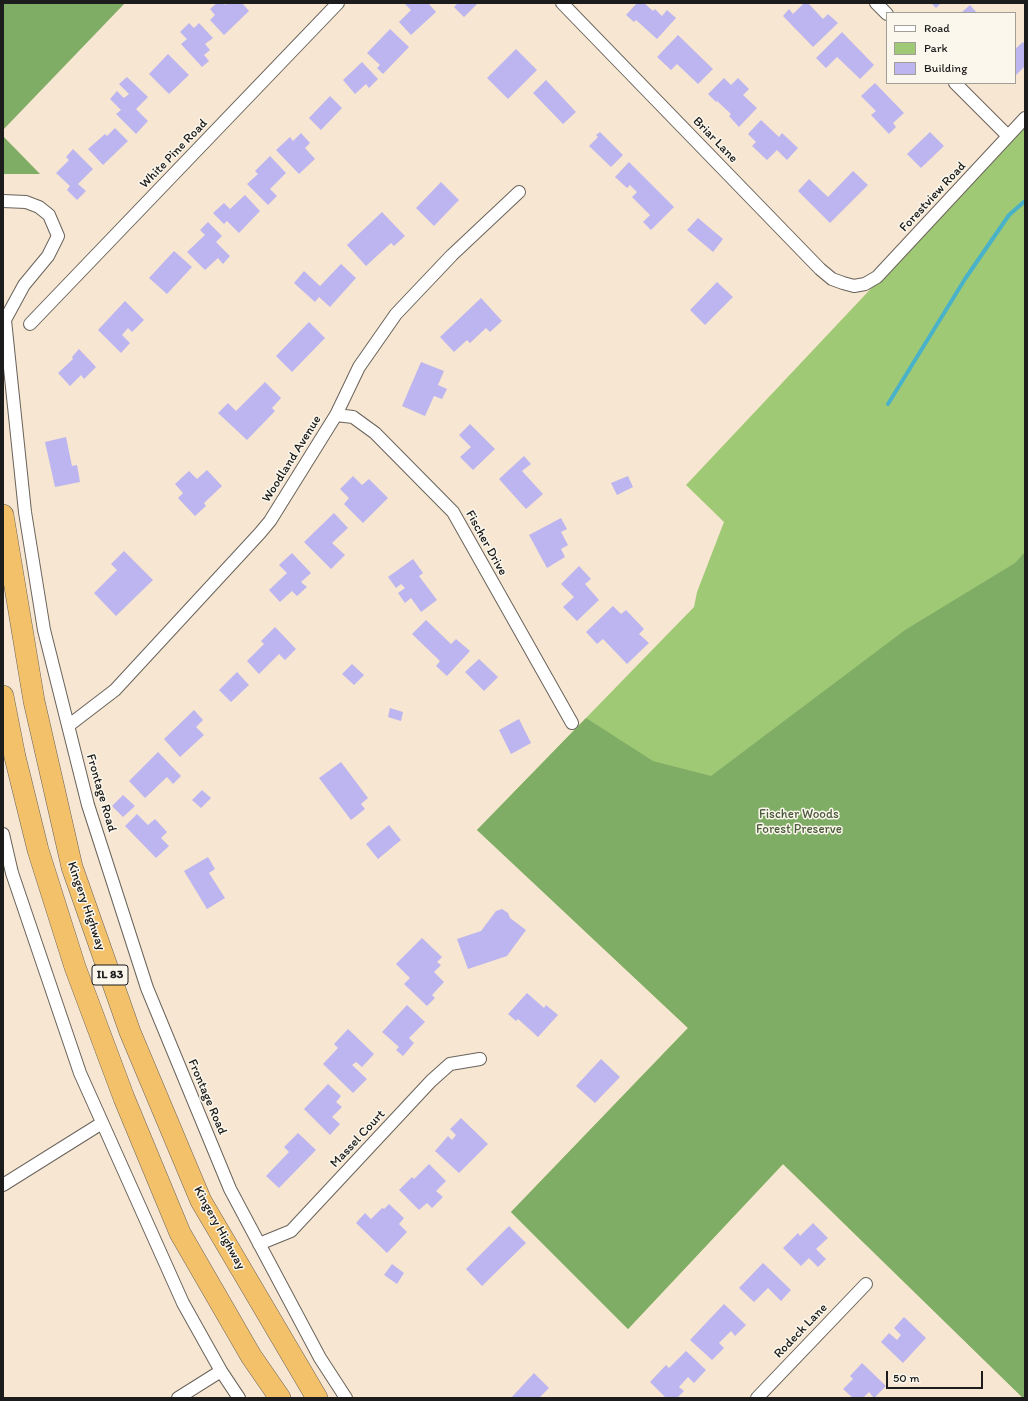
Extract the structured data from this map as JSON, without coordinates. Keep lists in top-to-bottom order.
{
  "streets": {
    "highway": ["Kingery Highway", "IL 83"],
    "street": [
      "Briar Lane",
      "White Pine Road",
      "Forestview Road",
      "Woodland Avenue",
      "Fischer Drive",
      "Frontage Road",
      "Massel Court",
      "Rodeck Lane"
    ]
  },
  "crossings": [
    ["Briar Lane", "Forestview Road"],
    ["Woodland Avenue", "Fischer Drive"],
    ["Woodland Avenue", "Frontage Road"],
    ["Frontage Road", "Massel Court"]
  ],
  "parks": ["Fischer Woods Forest Preserve"],
  "legend": ["Road", "Park", "Building"],
  "scale_bar": "50 m"
}
